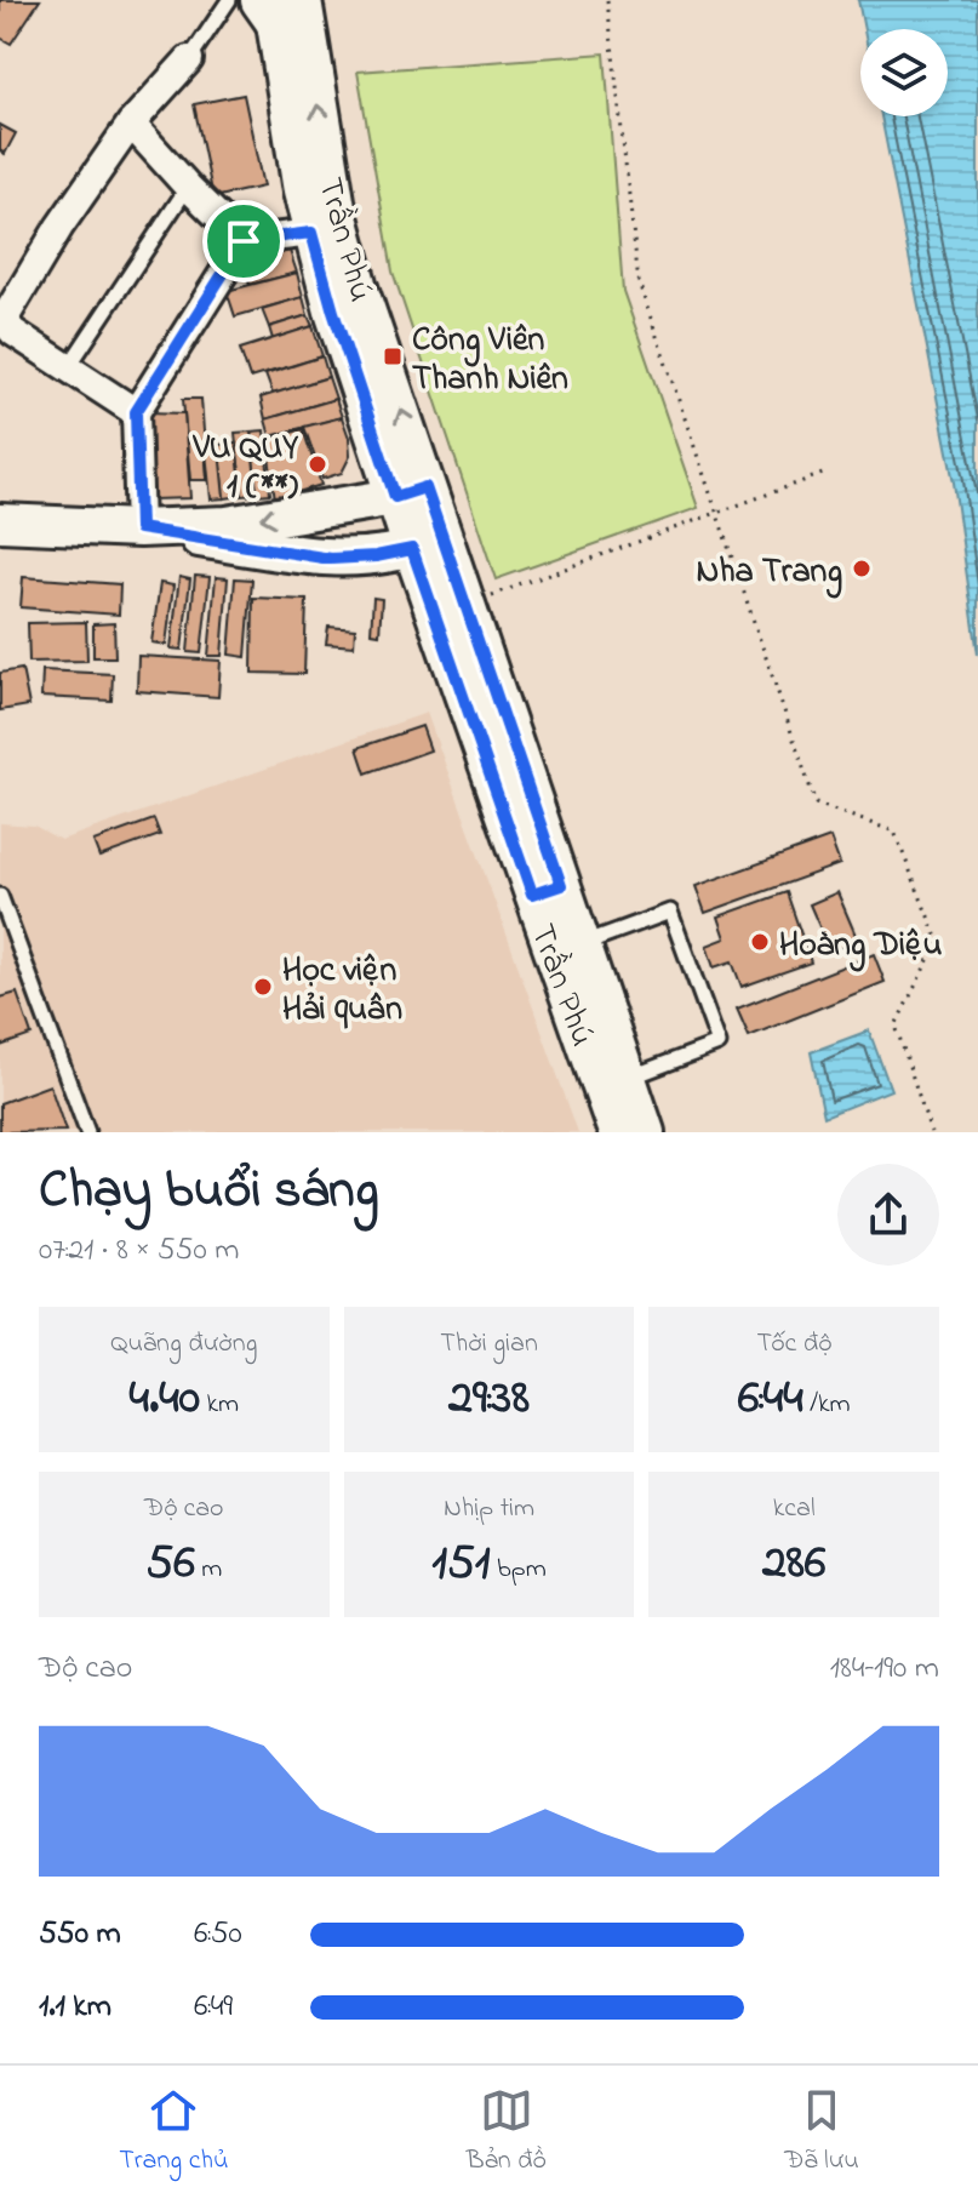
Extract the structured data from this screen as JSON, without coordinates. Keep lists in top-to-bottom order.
{
  "streets": {
    "main road": ["Trần Phú"]
  },
  "places": {
    "transit": ["Công Viên Thanh Niên"],
    "other": [
      "VU QUY 1 (**)",
      "Nha Trang",
      "Hoàng Diệu",
      "Học viện Hải quân"
    ]
  },
  "page": {
    "heading": ["Chạy buổi sáng", "07:21 · 8 × 550 m"],
    "stats": [
      ["Quãng đường", "4.40 km"],
      ["Thời gian", "29:38"],
      ["Tốc độ", "6:44 /km"],
      ["Độ cao", "56 m"],
      ["Nhịp tim", "151 bpm"],
      ["kcal", "286"]
    ],
    "chart": ["Độ cao", "184–190 m"],
    "list": [
      {
        "name": "550 m",
        "note": "6:50"
      },
      {
        "name": "1.1 km",
        "note": "6:49"
      }
    ],
    "tabs": ["Trang chủ", "Bản đồ", "Đã lưu"]
  }
}
